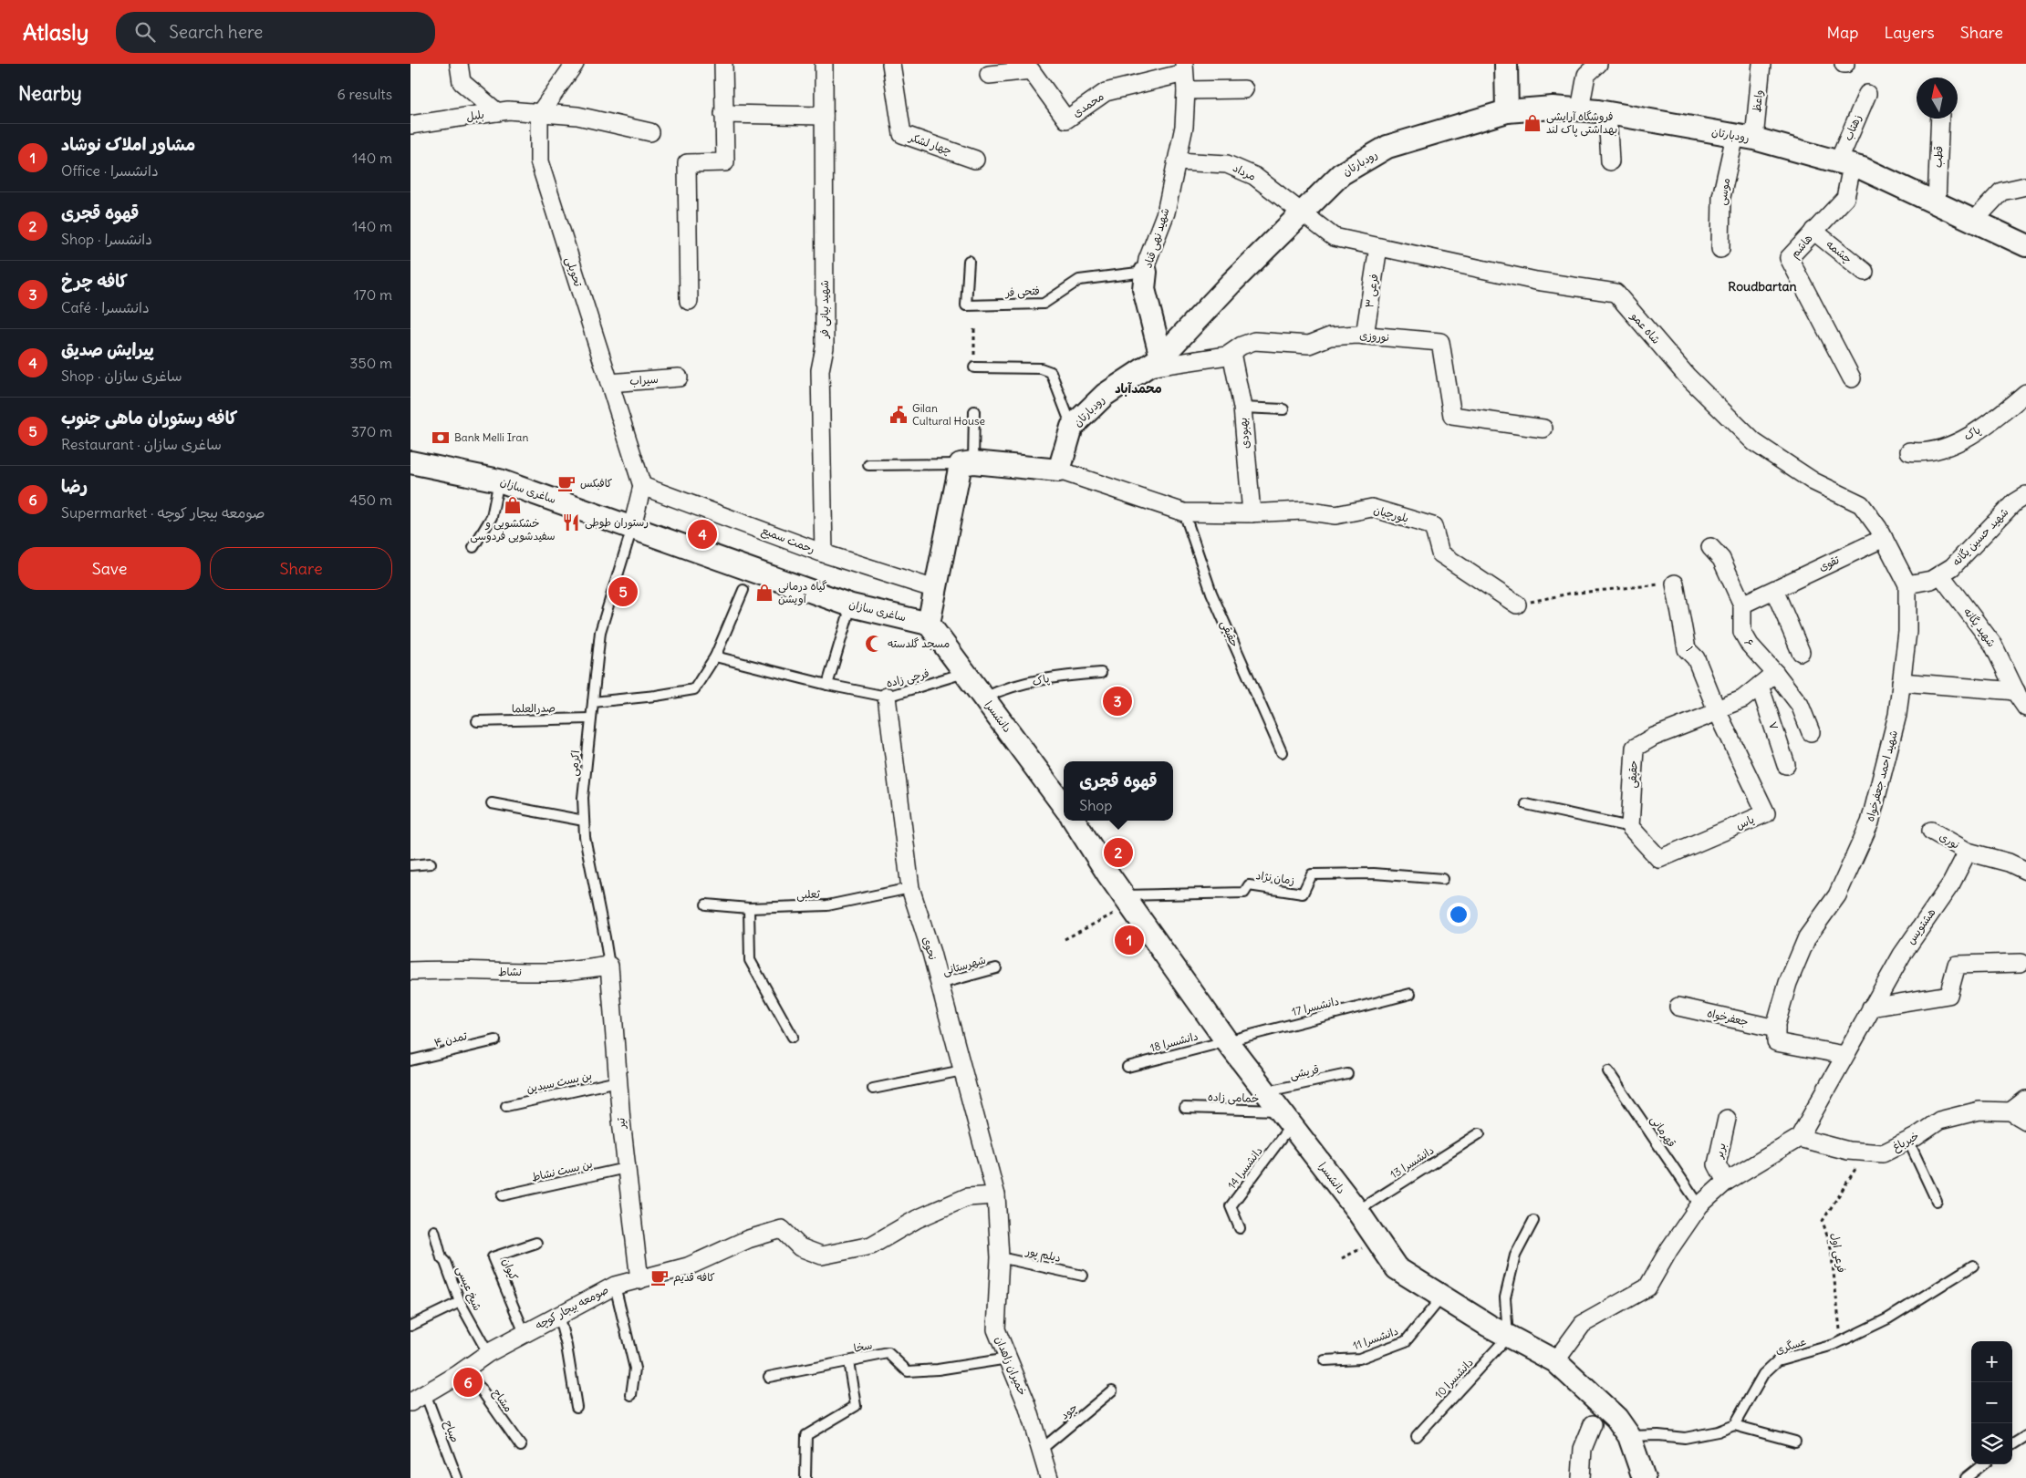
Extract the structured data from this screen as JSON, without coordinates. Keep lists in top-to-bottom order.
{
  "streets": {
    "street": [
      "واعظ",
      "محمدی",
      "بلبل",
      "زهتاب",
      "رودبارتان",
      "چهار لشکر",
      "قطب",
      "مرداد",
      "موسی",
      "شهید نهی قناد",
      "هاشم",
      "چشمه",
      "تحویلی",
      "فرعی ۳",
      "شهید بیانی فر",
      "شاه عمو",
      "نوروزی",
      "سیراب",
      "بهبودی",
      "پاک",
      "ساغری سازان",
      "بلورچیان",
      "شهید حسین یگانه",
      "رحمت سمیع",
      "تقوی",
      "شهید یگانه",
      "حقیقی",
      "۶",
      "۱",
      "دانشسرا",
      "۷",
      "شهید احمد جعفرخواه",
      "یاس",
      "نوری",
      "هشتویس",
      "نحوی",
      "نشاط",
      "جعفرخواه",
      "تیر",
      "خیرباغ",
      "بربر",
      "صومعه بیجار کوچه",
      "خمیران زاهدان"
    ],
    "lane": [
      "فتحی فر",
      "فرجی زاده",
      "صدرالعلما",
      "اکرمی",
      "زمان نژاد",
      "ثعلبی",
      "شهرستانی",
      "دانشسرا 17",
      "تمدن ۴",
      "دانشسرا 18",
      "قریشی",
      "بن بست سیدین",
      "خمامی زاده",
      "قهرمانی",
      "دانشسرا 13",
      "دانشسرا 14",
      "بن بست نشاط",
      "دیلم پور",
      "کیوان",
      "شیخ عیسی",
      "دانشسرا 11",
      "عسگری",
      "سخا",
      "دانشسرا 10",
      "مسّاح",
      "جود",
      "صباح"
    ],
    "path": ["فرعی اول"]
  },
  "crossings": [
    ["واعظ", "رودبارتان"],
    ["واعظ", "موسی"],
    ["محمدی", "شهید نهی قناد"],
    ["بلبل", "تحویلی"],
    ["زهتاب", "رودبارتان"],
    ["زهتاب", "هاشم"],
    ["رودبارتان", "قطب"],
    ["رودبارتان", "مرداد"],
    ["رودبارتان", "موسی"],
    ["رودبارتان", "شهید نهی قناد"],
    ["رودبارتان", "هاشم"],
    ["رودبارتان", "شاه عمو"],
    ["رودبارتان", "نوروزی"],
    ["رودبارتان", "بلورچیان"],
    ["مرداد", "شهید نهی قناد"],
    ["مرداد", "شاه عمو"],
    ["شهید نهی قناد", "فتحی فر"],
    ["شهید نهی قناد", "نوروزی"],
    ["هاشم", "چشمه"],
    ["تحویلی", "سیراب"],
    ["تحویلی", "رحمت سمیع"],
    ["فرعی ۳", "شاه عمو"],
    ["فرعی ۳", "نوروزی"],
    ["شهید بیانی فر", "رحمت سمیع"],
    ["شاه عمو", "شهید حسین یگانه"],
    ["شاه عمو", "تقوی"],
    ["شاه عمو", "شهید احمد جعفرخواه"],
    ["نوروزی", "بهبودی"],
    ["بهبودی", "بلورچیان"],
    ["پاک", "دانشسرا"],
    ["ساغری سازان", "دانشسرا"],
    ["ساغری سازان", "اکرمی"],
    ["بلورچیان", "حقیقی"],
    ["شهید حسین یگانه", "شهید یگانه"],
    ["شهید حسین یگانه", "شهید احمد جعفرخواه"],
    ["تقوی", "۶"],
    ["حقیقی", "۶"],
    ["حقیقی", "۱"],
    ["حقیقی", "۷"],
    ["حقیقی", "یاس"],
    ["۱", "یاس"],
    ["فرجی زاده", "دانشسرا"],
    ["فرجی زاده", "نحوی"],
    ["صدرالعلما", "اکرمی"],
    ["دانشسرا", "زمان نژاد"],
    ["دانشسرا", "دانشسرا 17"],
    ["دانشسرا", "دانشسرا 18"],
    ["دانشسرا", "قریشی"],
    ["دانشسرا", "خمامی زاده"],
    ["دانشسرا", "دانشسرا 13"],
    ["دانشسرا", "دانشسرا 14"],
    ["دانشسرا", "دانشسرا 11"],
    ["دانشسرا", "دانشسرا 10"],
    ["اکرمی", "نشاط"],
    ["اکرمی", "تیر"],
    ["شهید احمد جعفرخواه", "جعفرخواه"],
    ["نوری", "هشتویس"],
    ["ثعلبی", "نحوی"],
    ["هشتویس", "خیرباغ"],
    ["نحوی", "شهرستانی"],
    ["نحوی", "صومعه بیجار کوچه"],
    ["نحوی", "خمیران زاهدان"],
    ["نشاط", "تیر"],
    ["دانشسرا 17", "دانشسرا 18"],
    ["بن بست سیدین", "تیر"],
    ["خمامی زاده", "دانشسرا 14"],
    ["تیر", "بن بست نشاط"],
    ["تیر", "صومعه بیجار کوچه"],
    ["خیرباغ", "فرعی اول"],
    ["فرعی اول", "عسگری"],
    ["دیلم پور", "خمیران زاهدان"],
    ["کیوان", "صومعه بیجار کوچه"],
    ["شیخ عیسی", "صومعه بیجار کوچه"],
    ["صومعه بیجار کوچه", "خمیران زاهدان"],
    ["صومعه بیجار کوچه", "مسّاح"],
    ["صومعه بیجار کوچه", "صباح"],
    ["سخا", "خمیران زاهدان"],
    ["خمیران زاهدان", "جود"]
  ],
  "districts": ["Roudbartan", "محمدآباد"],
  "places": {
    "shop": ["فروشگاه آرایشی بهداشتی پاک لند", "خشکشویی و سفیدشویی فردوسی", "گیاه درمانی آویشن"],
    "public building": ["Gilan Cultural House"],
    "bank": ["Bank Melli Iran"],
    "cafe": ["کافبکس", "کافه قدیم"],
    "restaurant": ["رستوران طوطی"],
    "mosque": ["مسجد گلدسته"]
  },
  "north": "top",
  "page": {
    "header": "Atlasly",
    "search": "Search here",
    "nav": ["Map", "Layers", "Share"],
    "heading": ["Nearby", "6 results"],
    "list": [
      {
        "mark": "1",
        "name": "مشاور املاک نوشاد",
        "note": "Office · دانشسرا",
        "value": "140 m"
      },
      {
        "mark": "2",
        "name": "قهوه قجری",
        "note": "Shop · دانشسرا",
        "value": "140 m"
      },
      {
        "mark": "3",
        "name": "کافه چرخ",
        "note": "Café · دانشسرا",
        "value": "170 m"
      },
      {
        "mark": "4",
        "name": "پیرایش صدیق",
        "note": "Shop · ساغری سازان",
        "value": "350 m"
      },
      {
        "mark": "5",
        "name": "کافه رستوران ماهی جنوب",
        "note": "Restaurant · ساغری سازان",
        "value": "370 m"
      },
      {
        "mark": "6",
        "name": "رضا",
        "note": "Supermarket · صومعه بیجار کوچه",
        "value": "450 m"
      }
    ],
    "pins": [
      "4",
      "5",
      "3",
      "2",
      "1",
      "6"
    ],
    "buttons": ["Save", "Share"],
    "popup": ["قهوه قجری", "Shop"],
    "map_buttons": ["+", "−"]
  }
}
